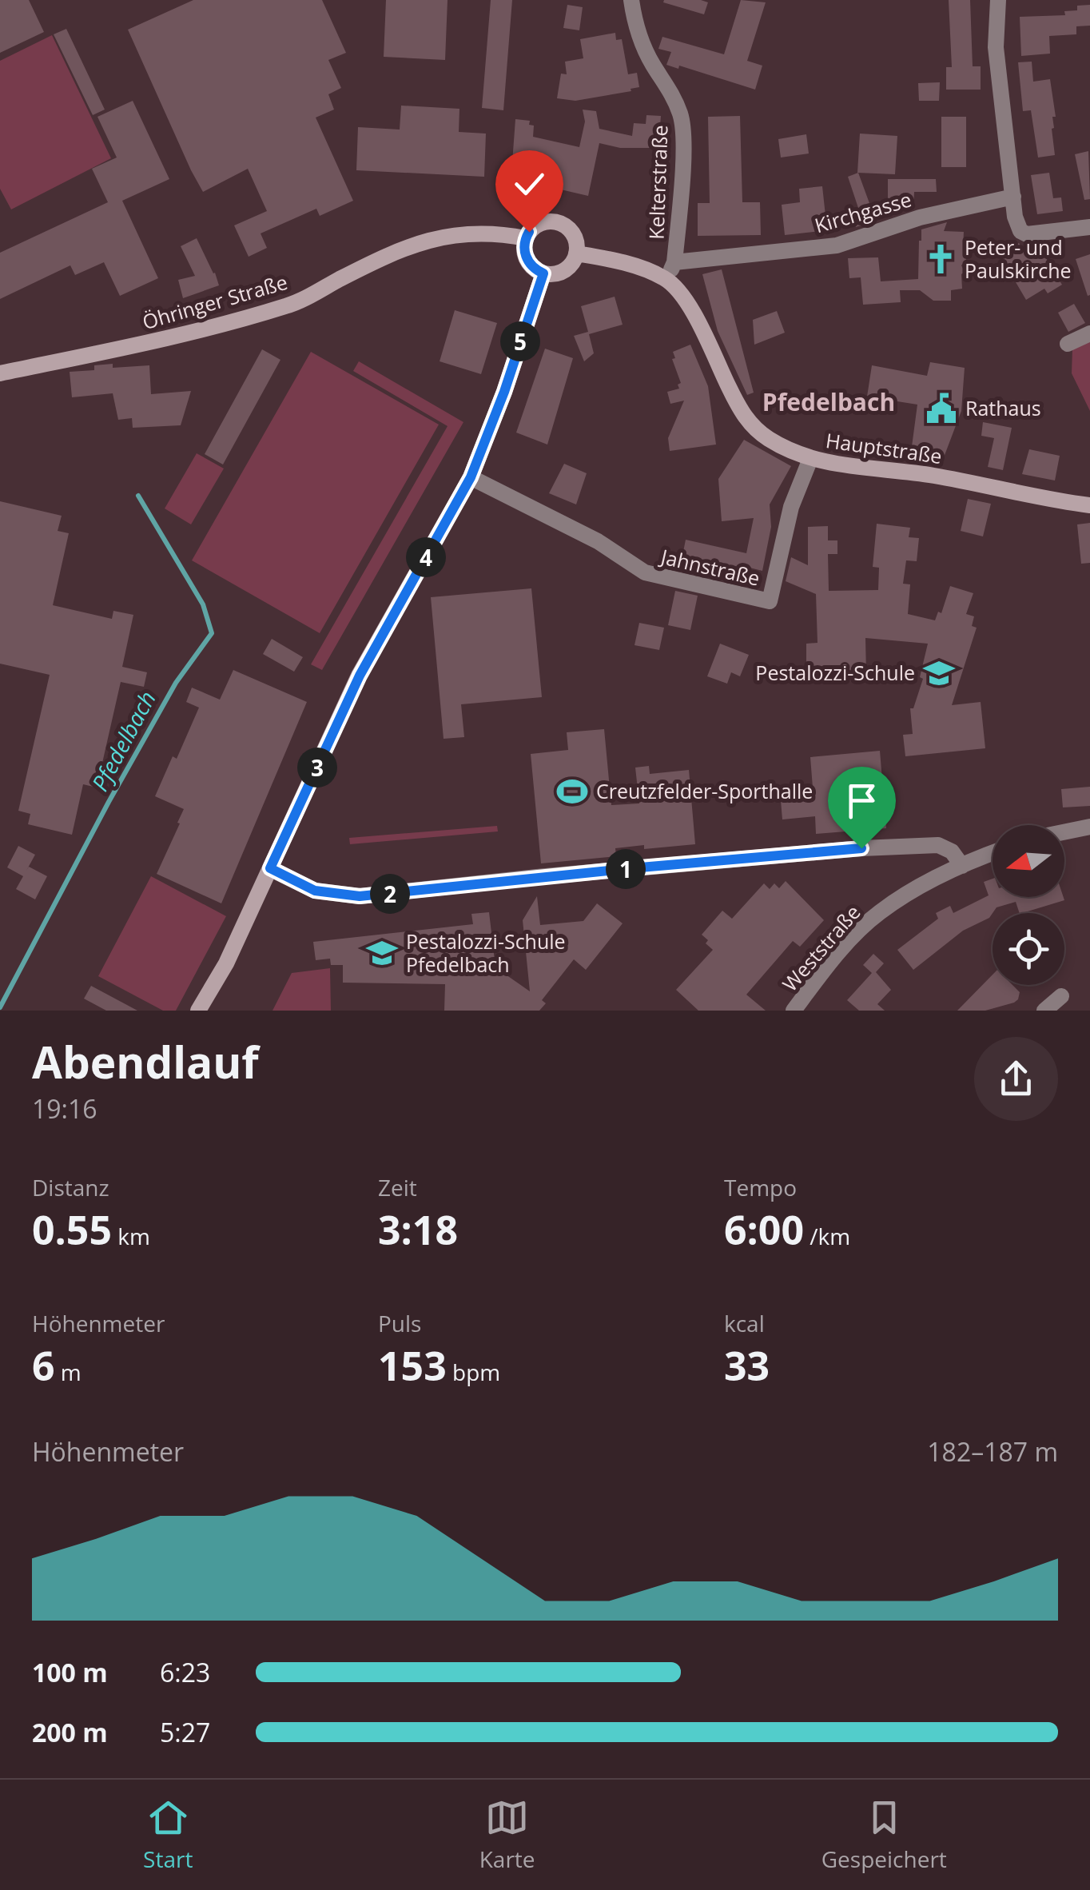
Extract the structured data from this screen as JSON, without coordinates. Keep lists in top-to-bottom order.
{
  "streets": {
    "main road": ["Öhringer Straße", "Hauptstraße"],
    "street": [
      "Kelterstraße",
      "Kirchgasse",
      "Jahnstraße",
      "Weststraße"
    ]
  },
  "crossings": [
    ["Kelterstraße", "Kirchgasse"],
    ["Kelterstraße", "Hauptstraße"],
    ["Hauptstraße", "Jahnstraße"]
  ],
  "districts": ["Pfedelbach"],
  "water": ["Pfedelbach"],
  "places": {
    "church": ["Peter- und Paulskirche"],
    "public building": ["Rathaus"],
    "school or university": ["Pestalozzi-Schule", "Pestalozzi-Schule Pfedelbach"],
    "sports": ["Creutzfelder-Sporthalle"]
  },
  "north": "left",
  "page": {
    "pins": [
      "5",
      "4",
      "3",
      "1",
      "2"
    ],
    "heading": ["Abendlauf", "19:16"],
    "stats": [
      ["Distanz", "0.55 km"],
      ["Zeit", "3:18"],
      ["Tempo", "6:00 /km"],
      ["Höhenmeter", "6 m"],
      ["Puls", "153 bpm"],
      ["kcal", "33"]
    ],
    "chart": ["Höhenmeter", "182–187 m"],
    "list": [
      {
        "name": "100 m",
        "note": "6:23"
      },
      {
        "name": "200 m",
        "note": "5:27"
      }
    ],
    "tabs": ["Start", "Karte", "Gespeichert"]
  }
}
